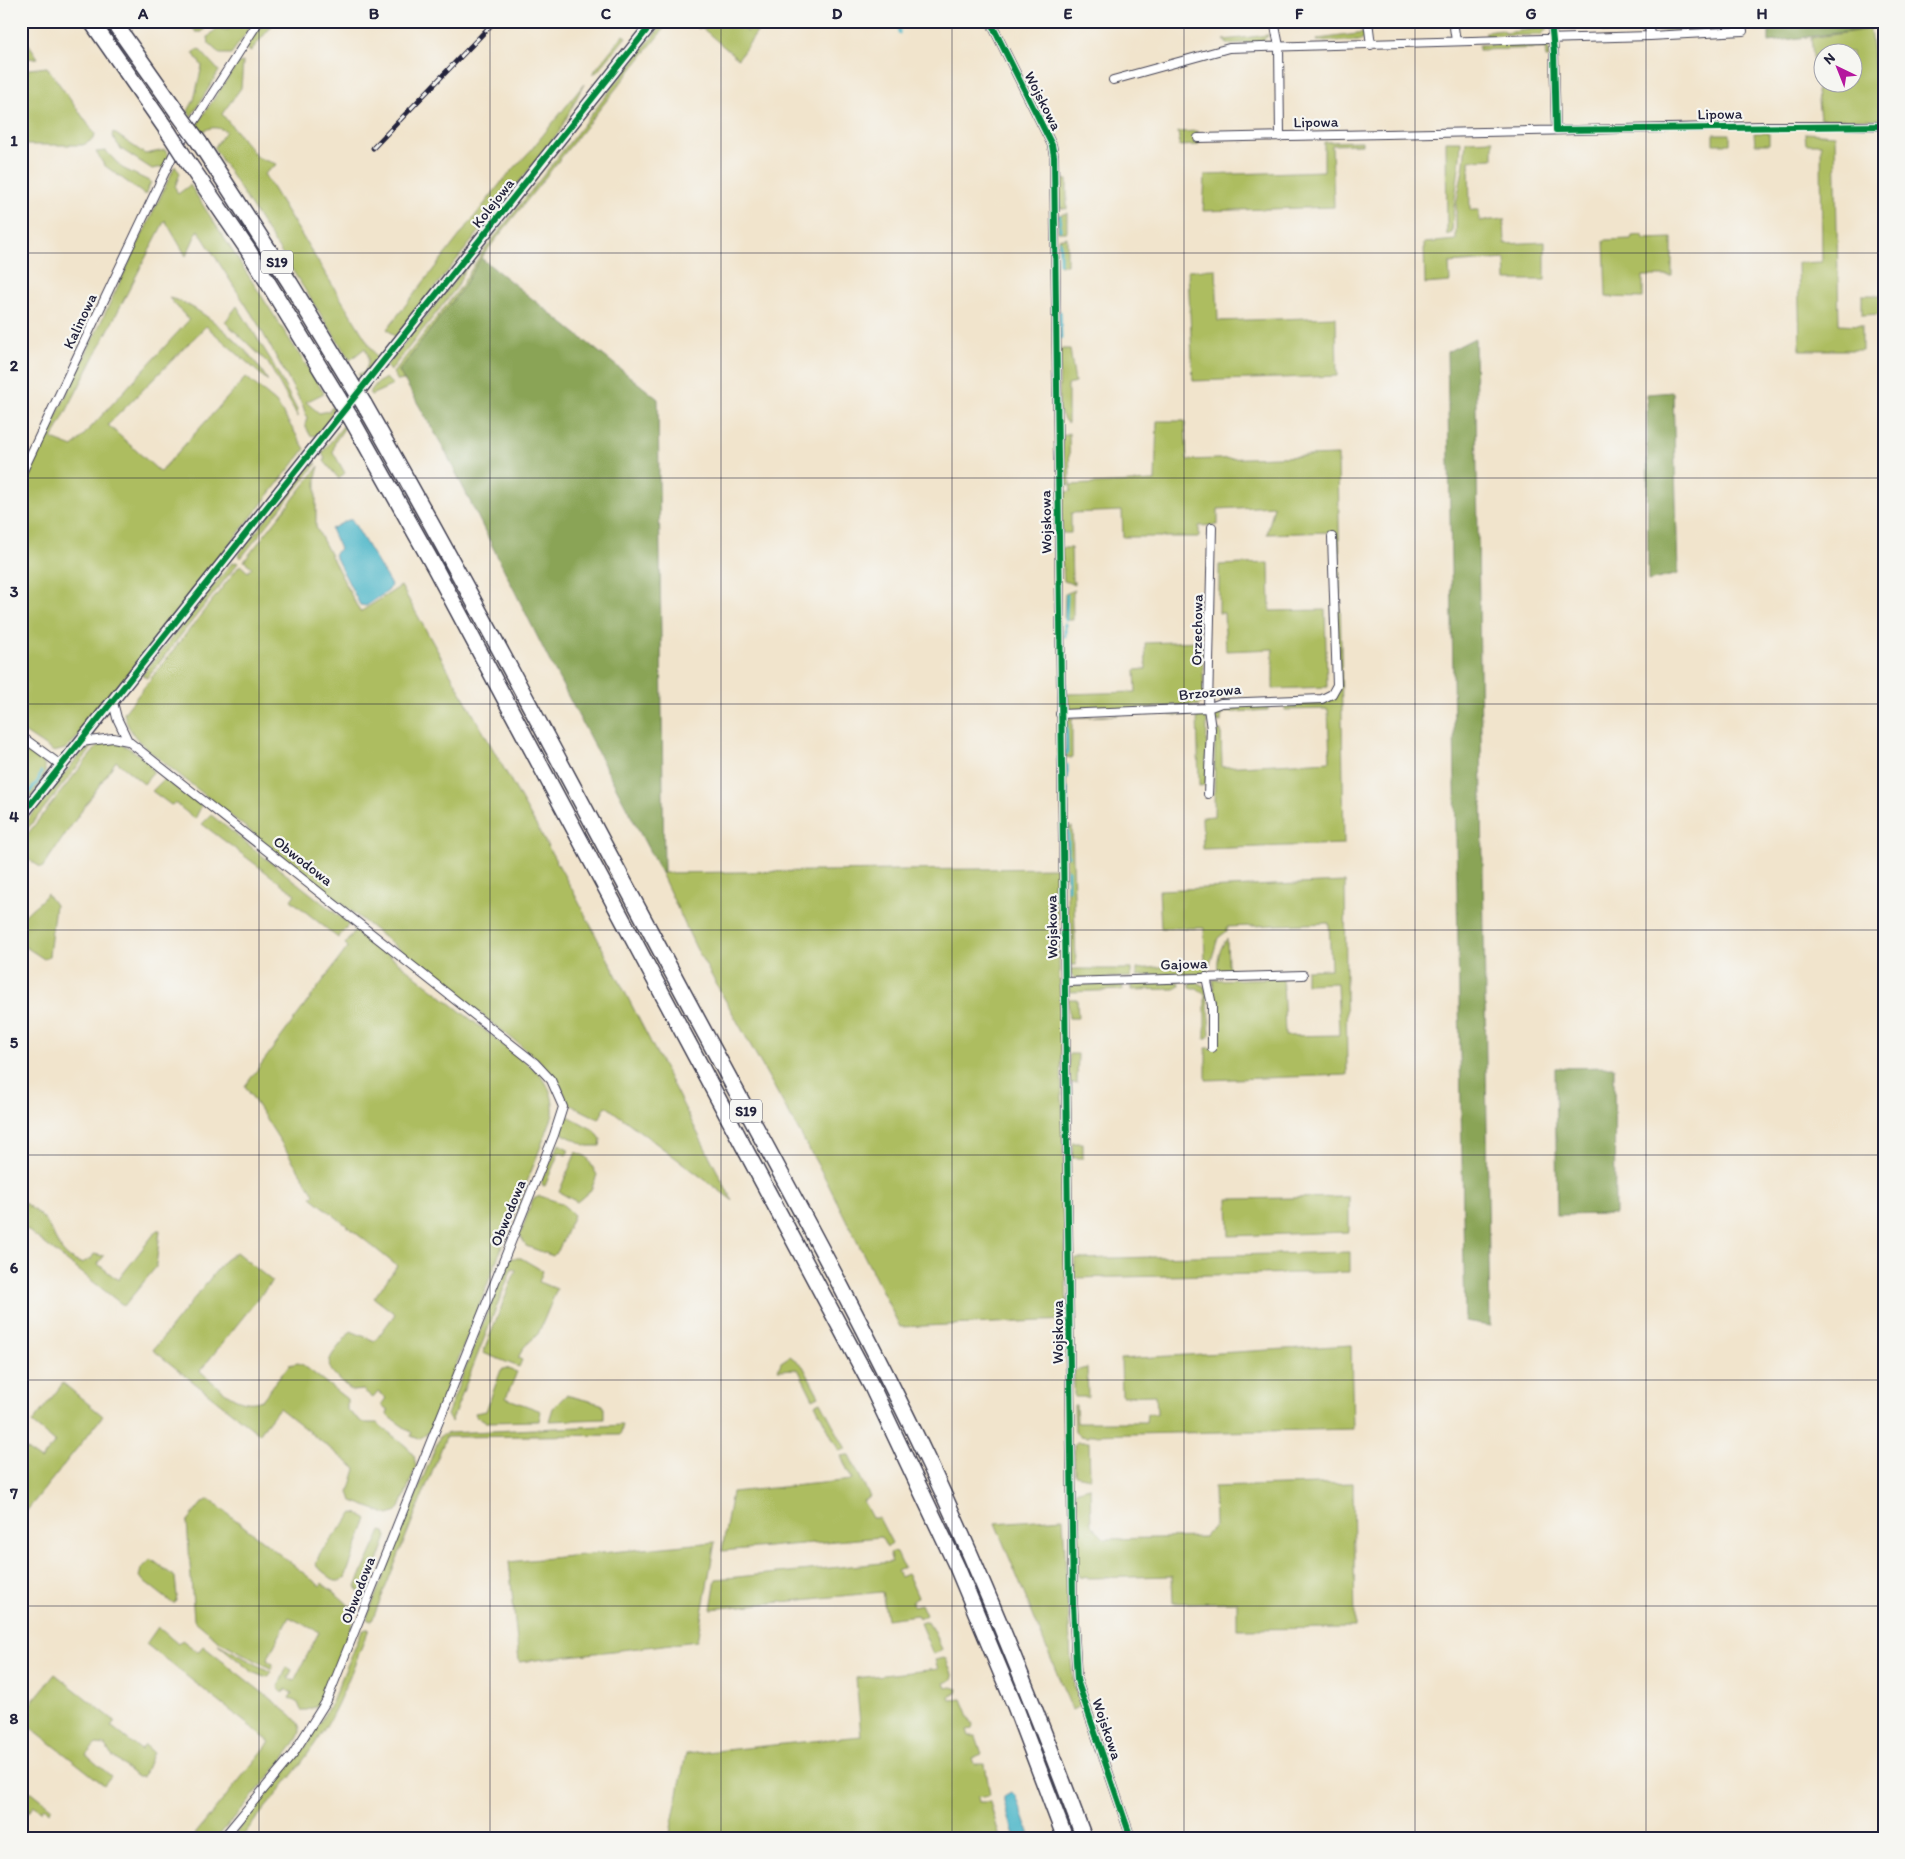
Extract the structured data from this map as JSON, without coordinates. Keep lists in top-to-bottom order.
{
  "streets": {
    "highway": ["S19"],
    "street": [
      "Wojskowa",
      "Lipowa",
      "Kolejowa",
      "Kalinowa",
      "Orzechowa",
      "Brzozowa",
      "Obwodowa",
      "Gajowa"
    ]
  },
  "crossings": [
    ["Wojskowa", "Brzozowa"],
    ["Wojskowa", "Gajowa"],
    ["Kolejowa", "S19"],
    ["Kolejowa", "Obwodowa"],
    ["Orzechowa", "Brzozowa"]
  ],
  "north": "top left",
  "grid": {
    "columns": [
      "A",
      "B",
      "C",
      "D",
      "E",
      "F",
      "G",
      "H"
    ],
    "rows": [
      "1",
      "2",
      "3",
      "4",
      "5",
      "6",
      "7",
      "8"
    ]
  }
}
